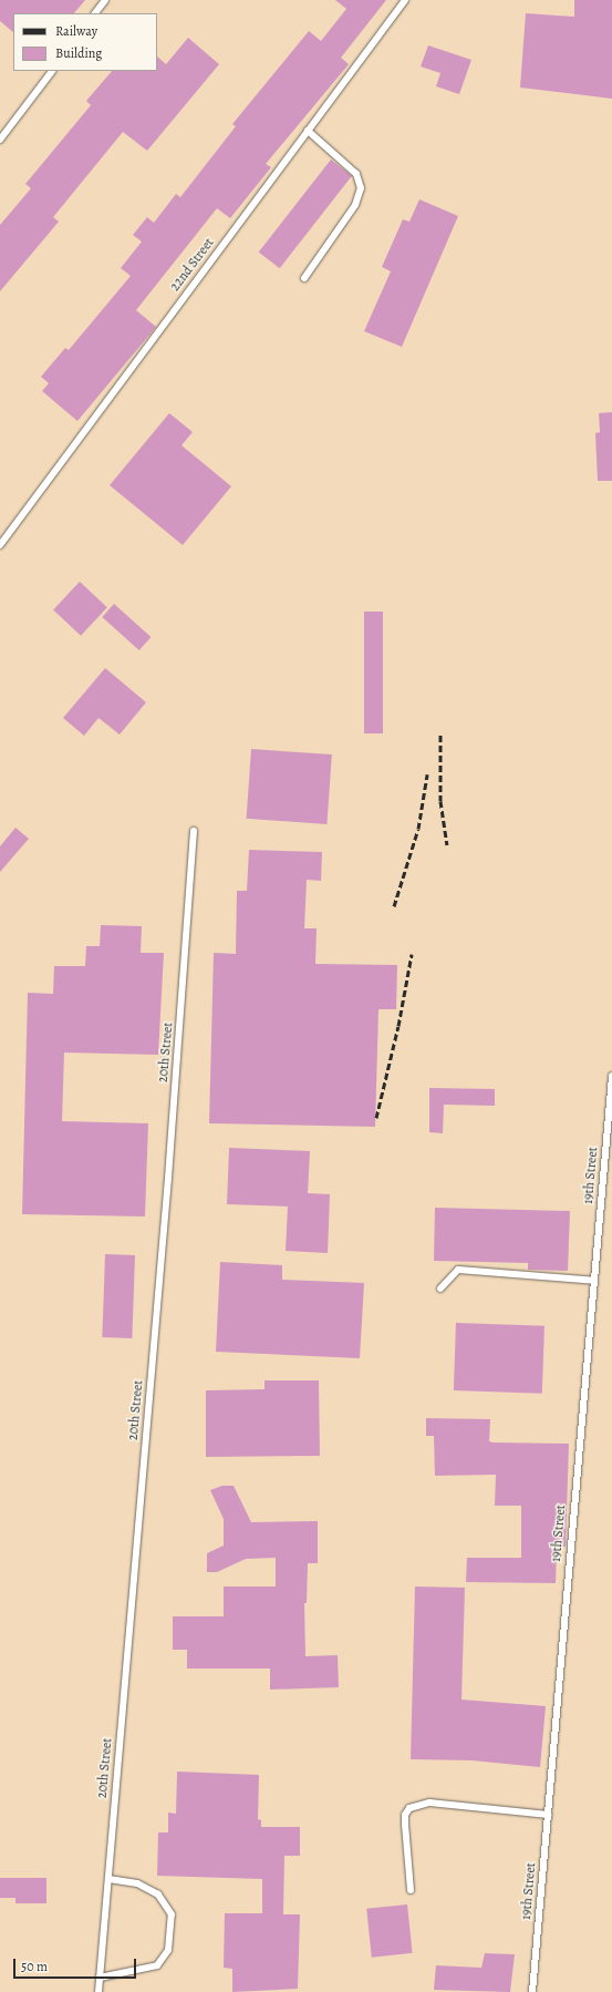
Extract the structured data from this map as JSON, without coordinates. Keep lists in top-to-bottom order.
{
  "streets": {
    "lane": ["22nd Street", "20th Street", "19th Street"]
  },
  "legend": ["Railway", "Building"],
  "scale_bar": "50 m"
}
